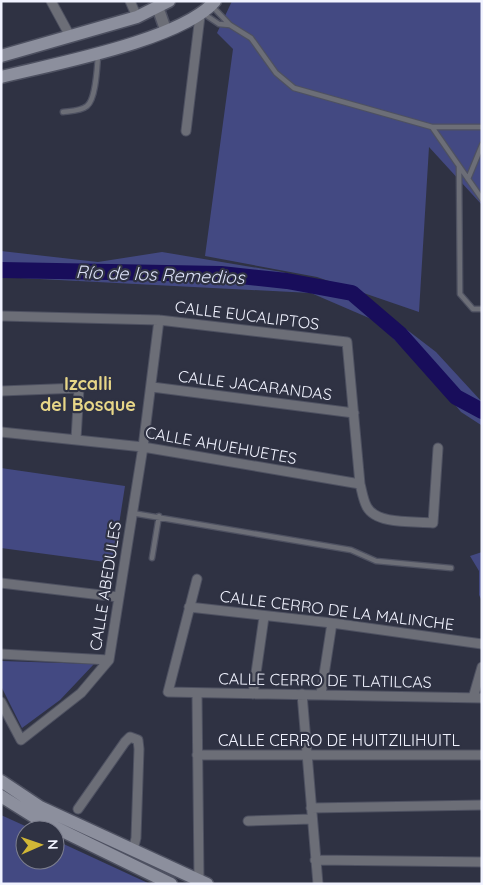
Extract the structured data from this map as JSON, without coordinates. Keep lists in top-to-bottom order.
{
  "streets": {
    "street": [
      "CALLE EUCALIPTOS",
      "CALLE JACARANDAS",
      "CALLE AHUEHUETES",
      "CALLE ABEDULES",
      "CALLE CERRO DE LA MALINCHE",
      "CALLE CERRO DE TLATILCAS",
      "CALLE CERRO DE HUITZILIHUITL"
    ]
  },
  "crossings": [
    ["CALLE EUCALIPTOS", "CALLE JACARANDAS"],
    ["CALLE EUCALIPTOS", "CALLE AHUEHUETES"],
    ["CALLE EUCALIPTOS", "CALLE ABEDULES"],
    ["CALLE JACARANDAS", "CALLE ABEDULES"],
    ["CALLE AHUEHUETES", "CALLE ABEDULES"],
    ["CALLE CERRO DE LA MALINCHE", "CALLE CERRO DE TLATILCAS"]
  ],
  "districts": ["Izcalli del Bosque"],
  "water": ["Río de los Remedios"],
  "north": "right"
}
